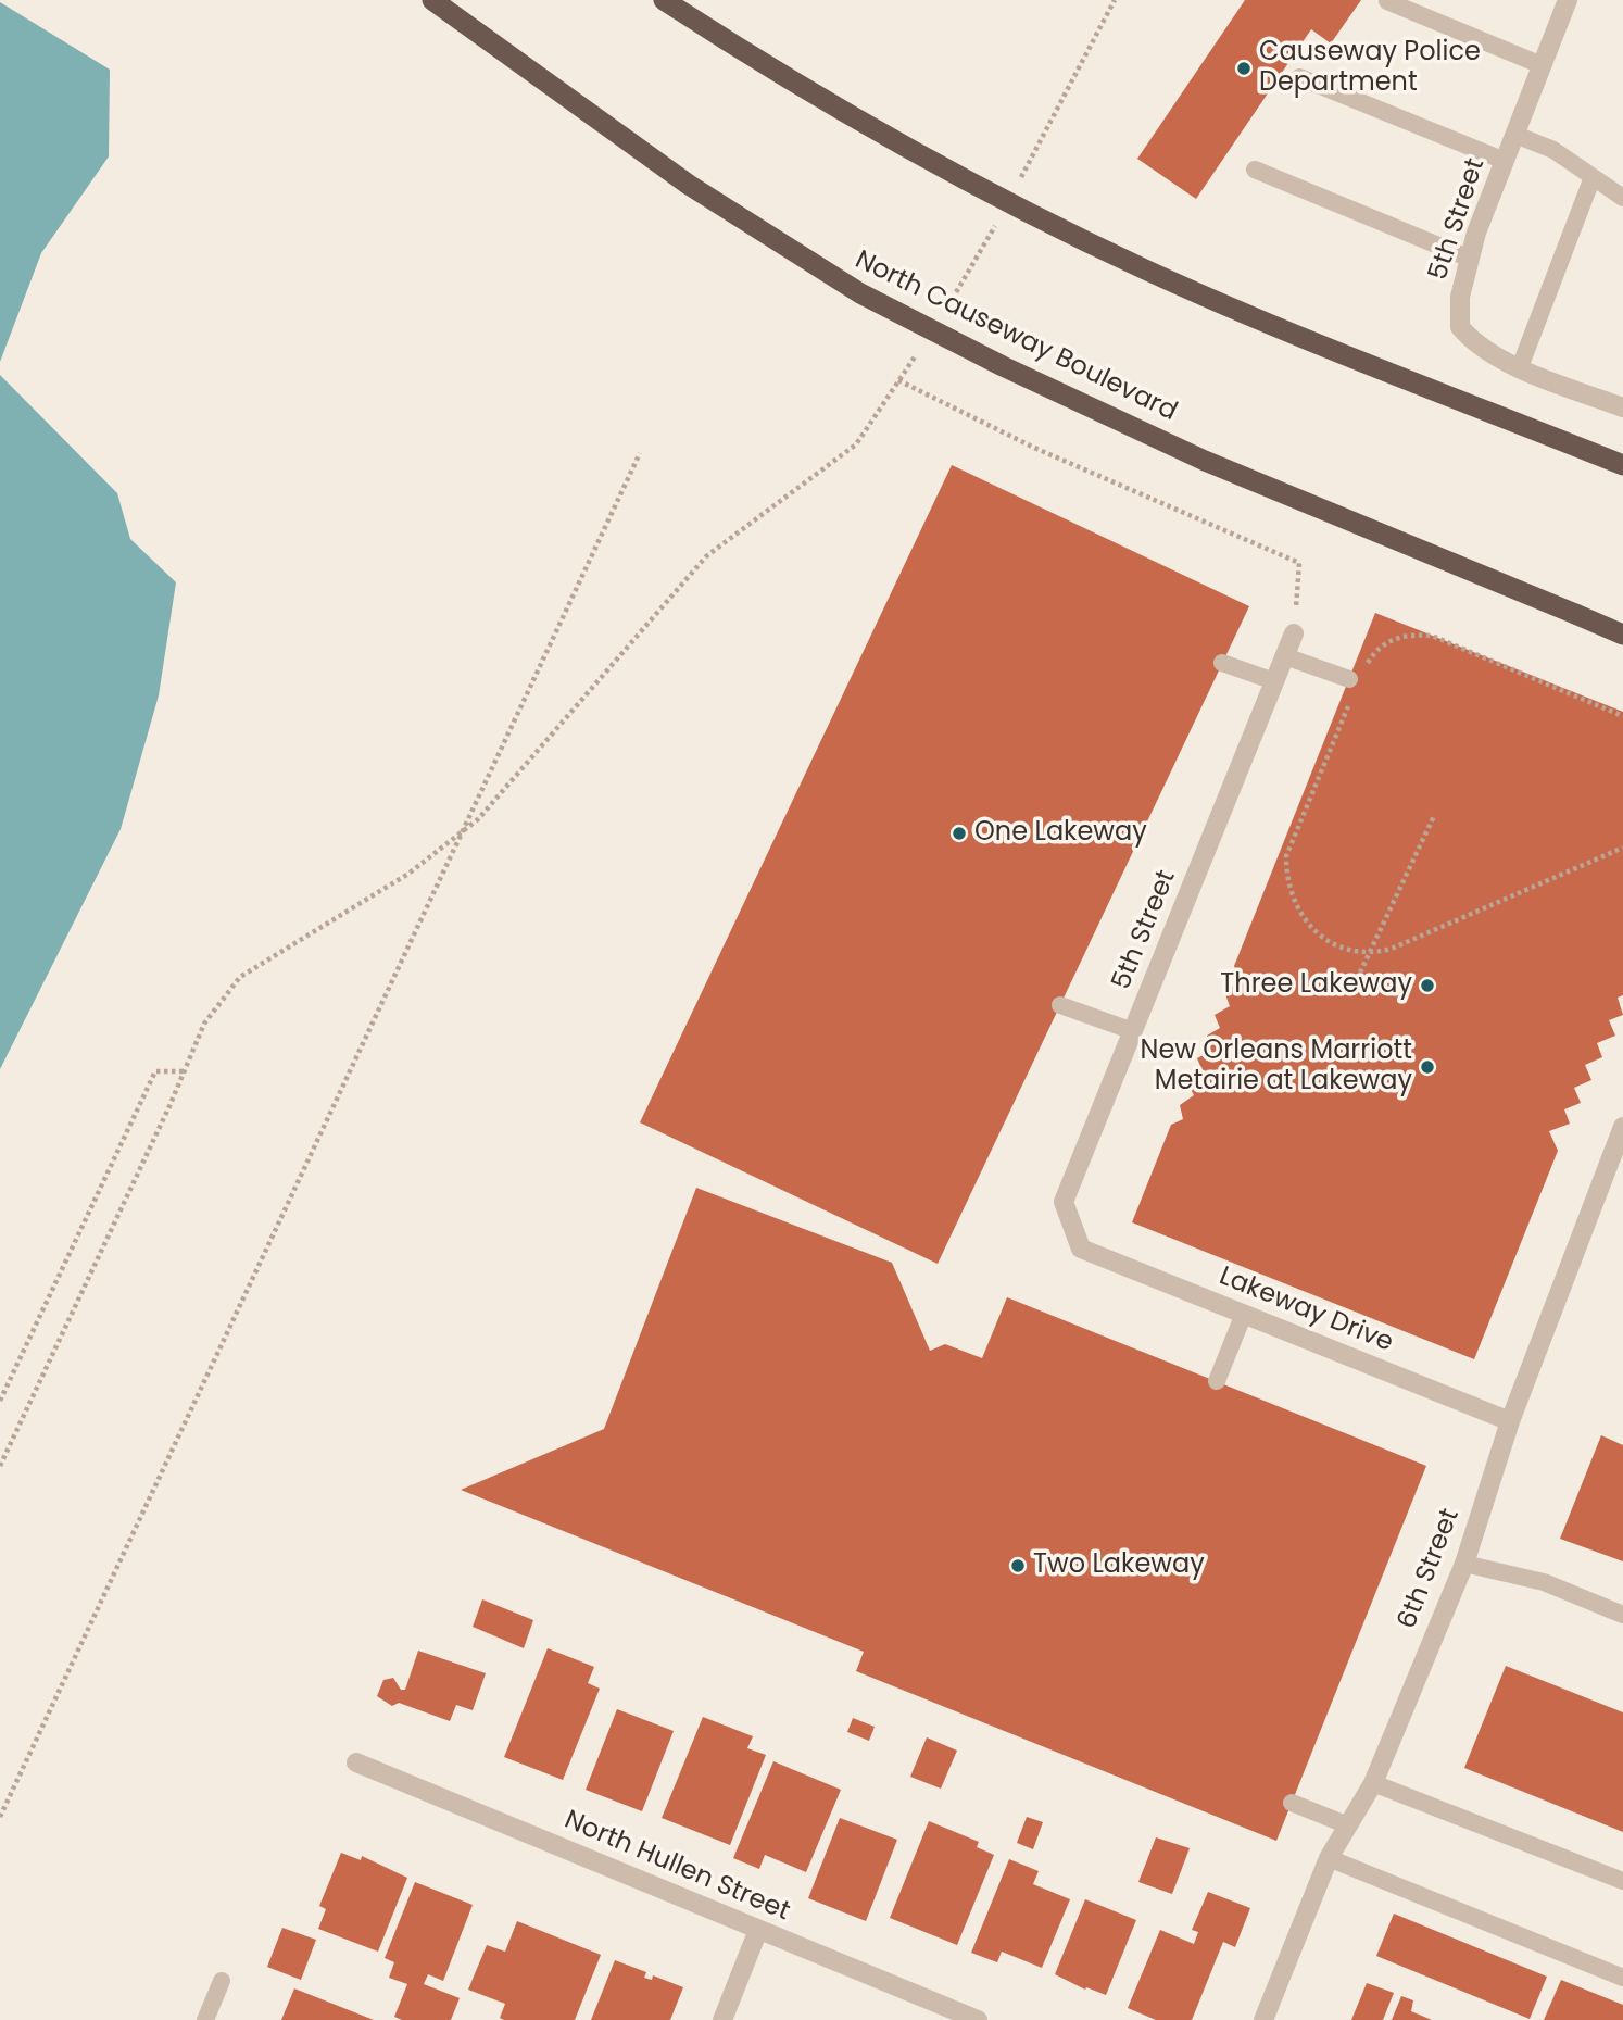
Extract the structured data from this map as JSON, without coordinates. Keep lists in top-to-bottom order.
{
  "streets": {
    "highway": ["North Causeway Boulevard"],
    "street": [
      "5th Street",
      "Lakeway Drive",
      "6th Street",
      "North Hullen Street"
    ]
  },
  "crossings": [
    ["5th Street", "Lakeway Drive"],
    ["Lakeway Drive", "6th Street"]
  ],
  "places": [
    "Causeway Police Department",
    "One Lakeway",
    "Three Lakeway",
    "New Orleans Marriott Metairie at Lakeway",
    "Two Lakeway"
  ]
}
